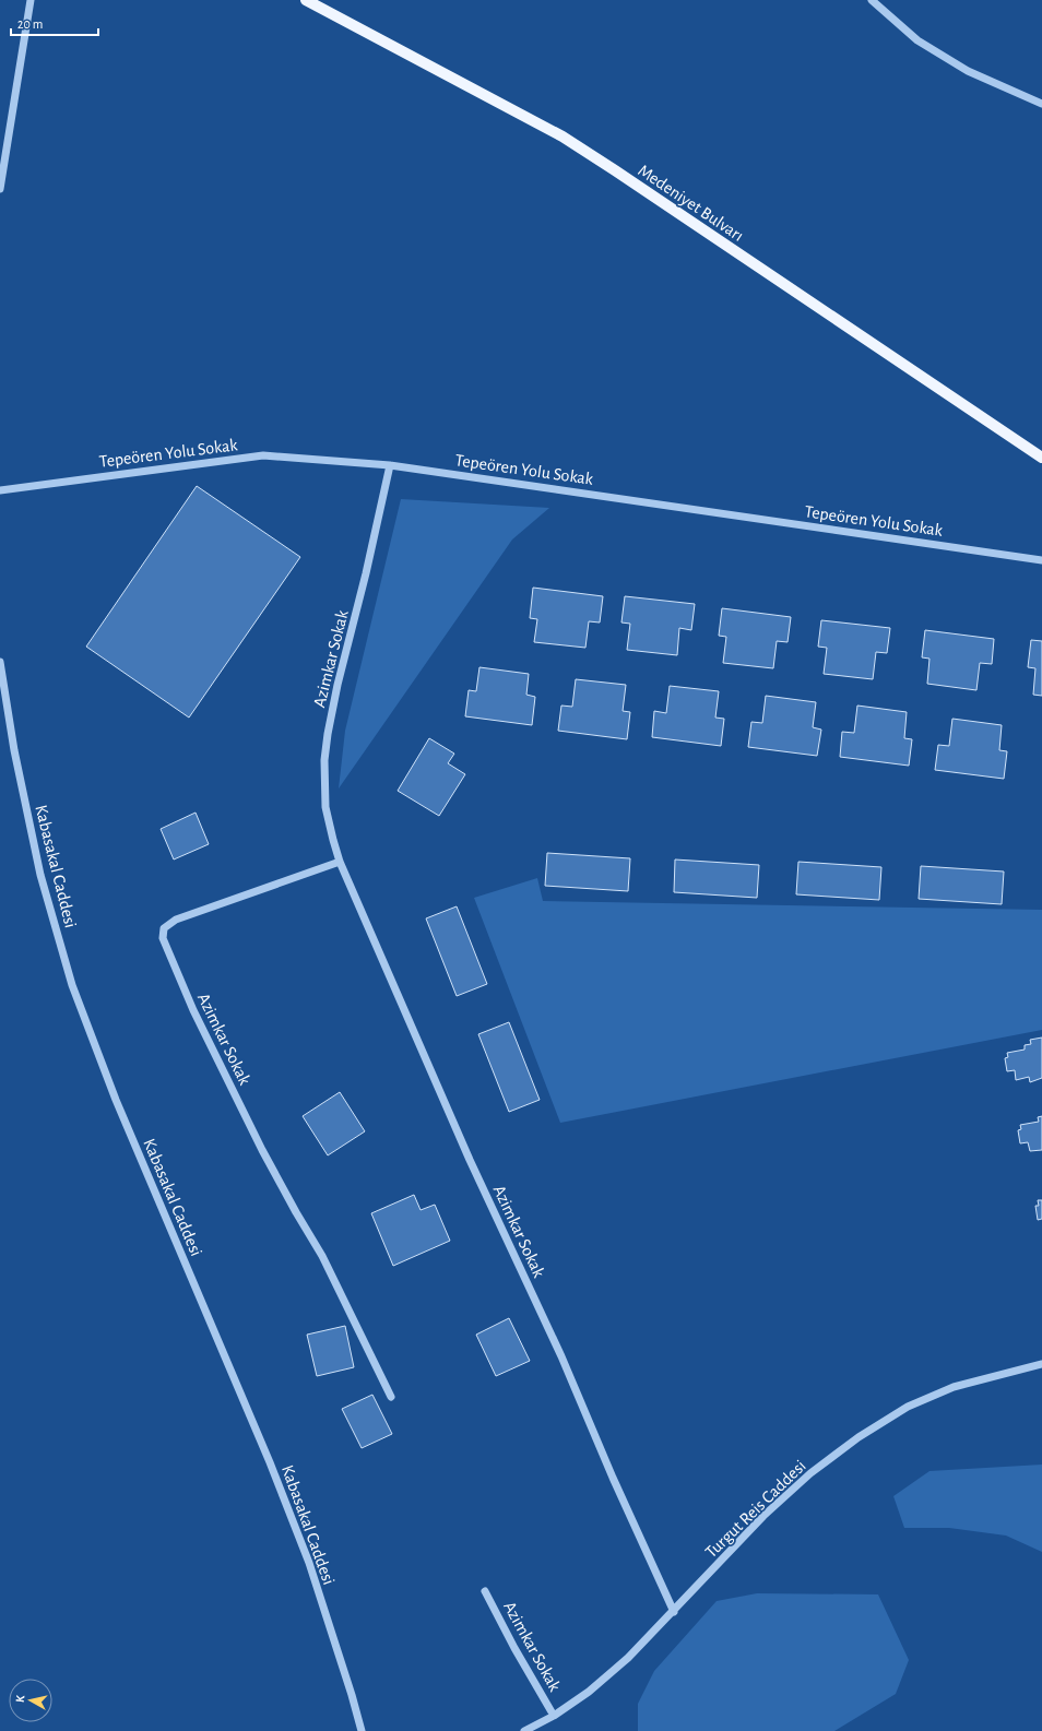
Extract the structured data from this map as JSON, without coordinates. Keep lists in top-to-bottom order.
{
  "streets": {
    "main road": ["Medeniyet Bulvarı"],
    "street": [
      "Tepeören Yolu Sokak",
      "Azimkar Sokak",
      "Kabasakal Caddesi",
      "Turgut Reis Caddesi"
    ]
  },
  "crossings": [
    ["Tepeören Yolu Sokak", "Azimkar Sokak"],
    ["Azimkar Sokak", "Turgut Reis Caddesi"]
  ],
  "scale_bar": "20 m",
  "north": "left"
}
